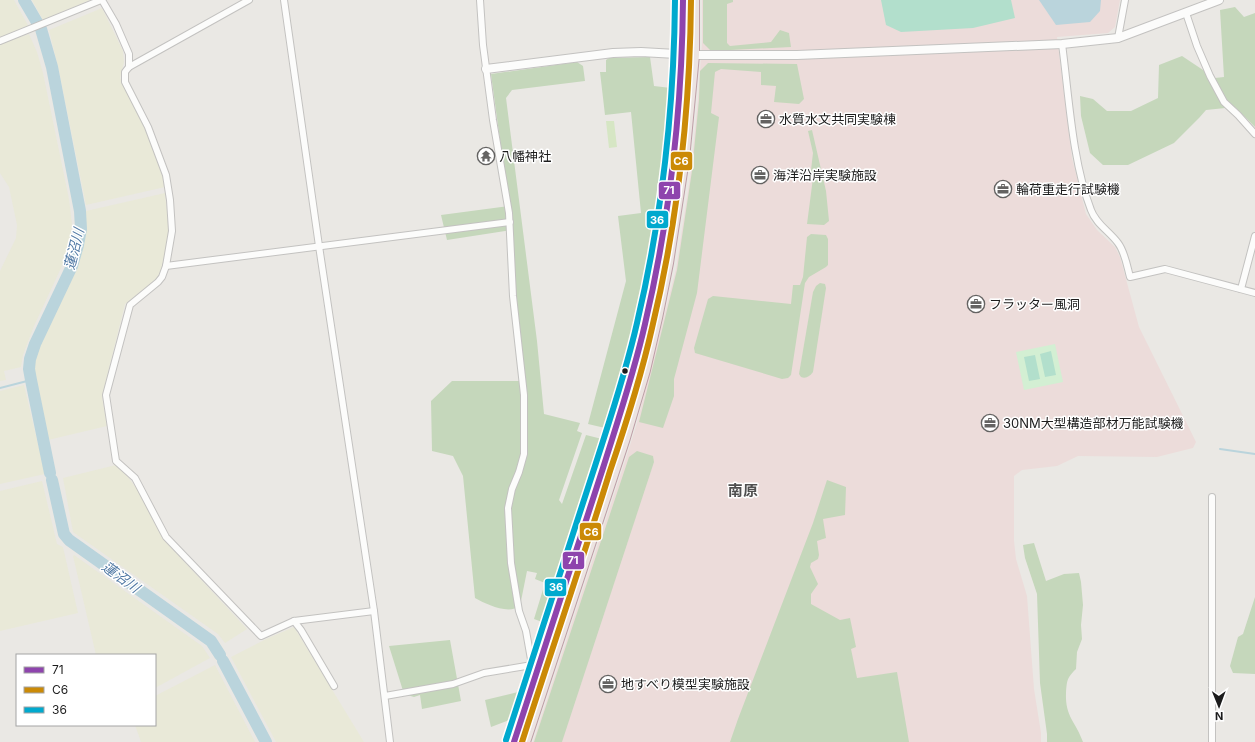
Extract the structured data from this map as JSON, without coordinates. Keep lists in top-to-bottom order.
{
  "districts": ["南原"],
  "water": ["蓮沼川"],
  "places": {
    "office": [
      "水質水文共同実験棟",
      "海洋沿岸実験施設",
      "輪荷重走行試験機",
      "フラッター風洞",
      "30NM大型構造部材万能試験機",
      "地すべり模型実験施設"
    ],
    "temple": ["八幡神社"]
  },
  "lines": ["transit line 71", "transit line C6", "transit line 36"],
  "legend": ["71", "C6", "36"],
  "north": "bottom"
}
